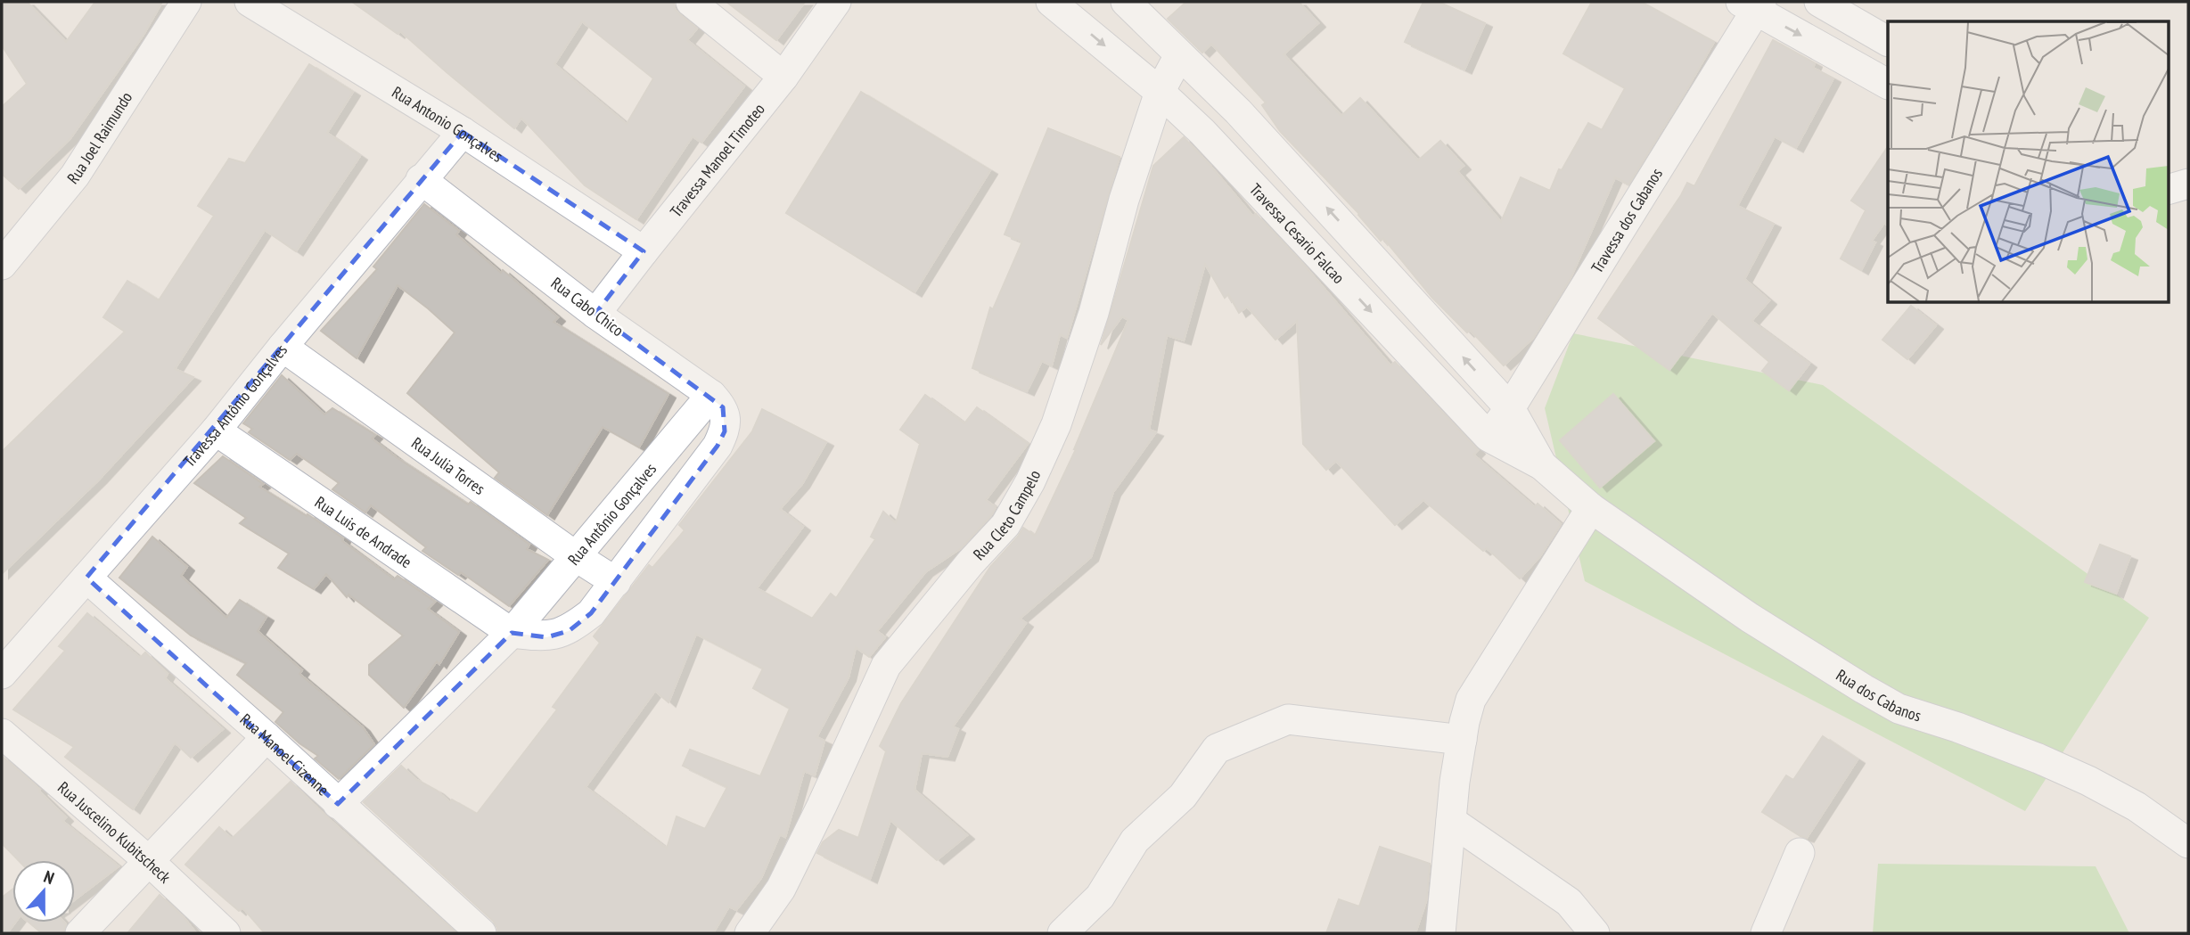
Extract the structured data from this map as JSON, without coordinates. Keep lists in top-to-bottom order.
{
  "streets": {
    "street": [
      "Rua Antonio Gonçalves",
      "Rua Joel Raimundo",
      "Travessa Manoel Timoteo",
      "Travessa dos Cabanos",
      "Travessa Cesario Falcao",
      "Rua Cabo Chico",
      "Travessa Antônio Gonçalves",
      "Rua Julia Torres",
      "Rua Cleto Campelo",
      "Rua Antônio Gonçalves",
      "Rua Luis de Andrade",
      "Rua dos Cabanos",
      "Rua Manoel Cizenne",
      "Rua Juscelino Kubitscheck"
    ]
  },
  "crossings": [
    ["Rua Antonio Gonçalves", "Travessa Manoel Timoteo"],
    ["Rua Antonio Gonçalves", "Travessa Antônio Gonçalves"],
    ["Travessa Manoel Timoteo", "Rua Cabo Chico"],
    ["Travessa dos Cabanos", "Travessa Cesario Falcao"],
    ["Travessa Cesario Falcao", "Rua Cleto Campelo"],
    ["Travessa Cesario Falcao", "Rua dos Cabanos"],
    ["Rua Cabo Chico", "Travessa Antônio Gonçalves"],
    ["Rua Cabo Chico", "Rua Julia Torres"],
    ["Rua Cabo Chico", "Rua Antônio Gonçalves"],
    ["Travessa Antônio Gonçalves", "Rua Julia Torres"],
    ["Travessa Antônio Gonçalves", "Rua Luis de Andrade"],
    ["Travessa Antônio Gonçalves", "Rua Manoel Cizenne"],
    ["Rua Julia Torres", "Rua Antônio Gonçalves"],
    ["Rua Antônio Gonçalves", "Rua Luis de Andrade"],
    ["Rua Antônio Gonçalves", "Rua Manoel Cizenne"]
  ],
  "north": "top"
}
